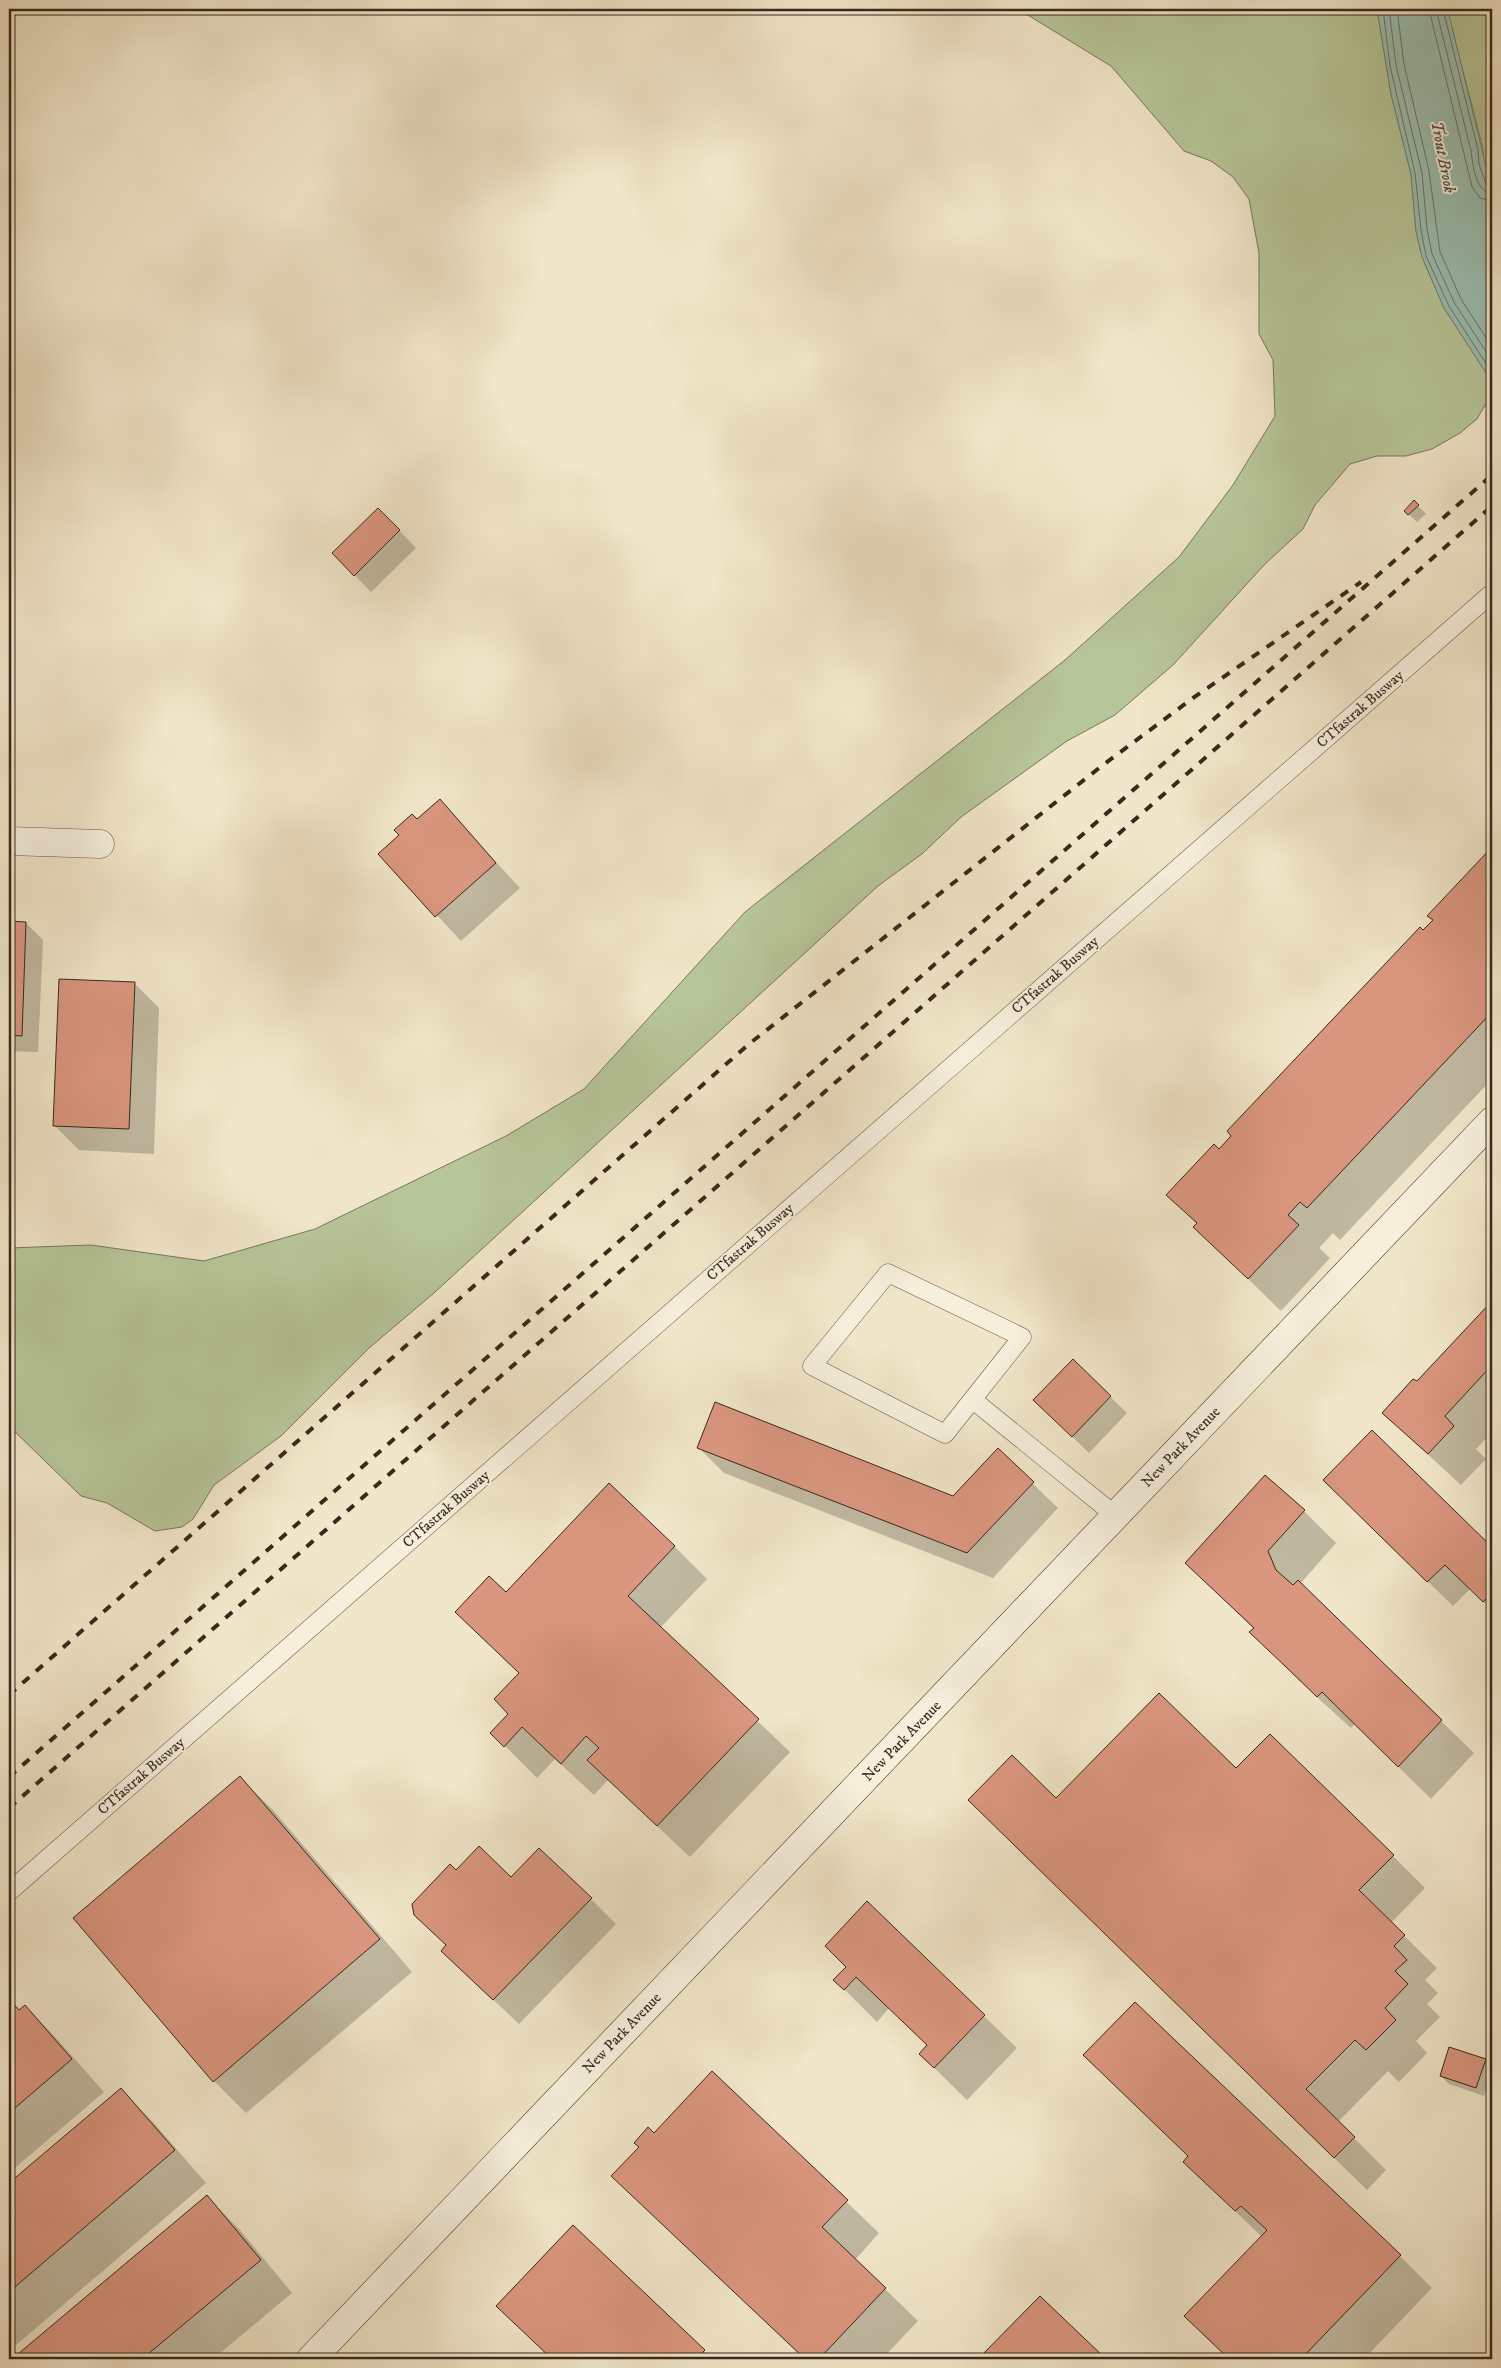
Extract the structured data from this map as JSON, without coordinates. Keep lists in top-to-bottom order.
{
  "streets": {
    "main road": ["New Park Avenue"],
    "lane": ["CTfastrak Busway"]
  },
  "water": ["Trout Brook"]
}
